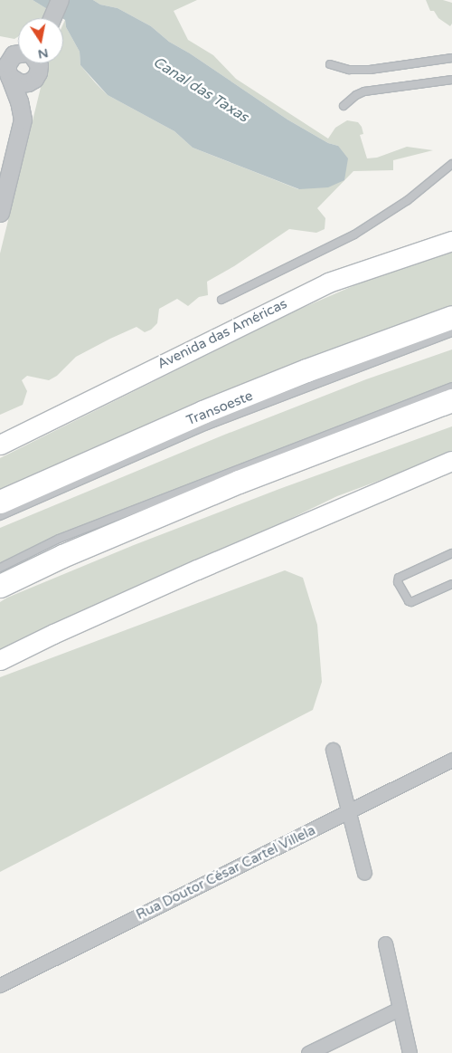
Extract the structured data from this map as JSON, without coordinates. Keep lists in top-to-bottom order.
{
  "streets": {
    "main road": ["Avenida das Américas"],
    "street": ["Rua Doutor César Cartel Villela"],
    "lane": ["Transoeste"]
  },
  "water": ["Canal das Taxas"],
  "north": "bottom"
}
